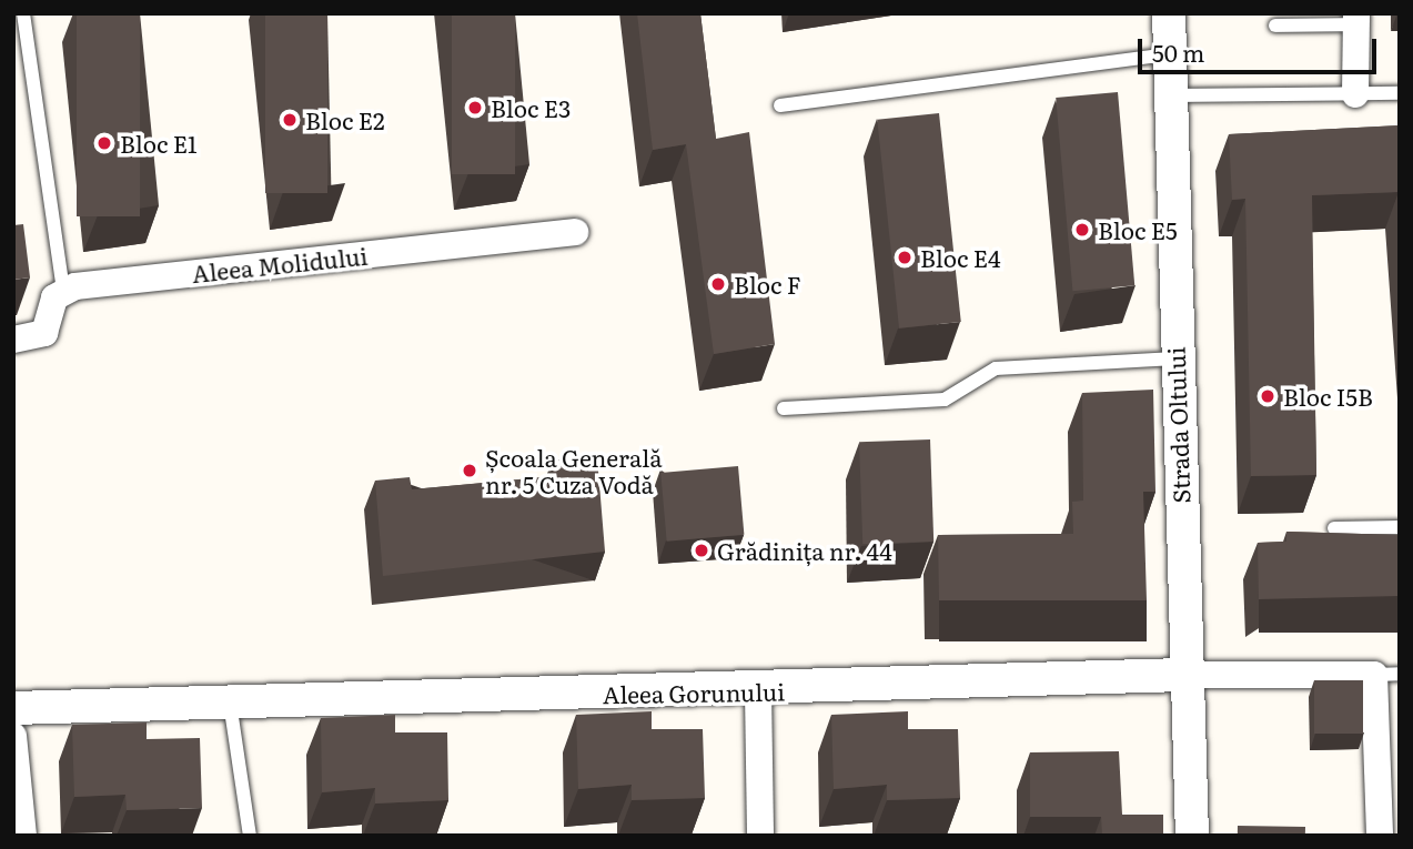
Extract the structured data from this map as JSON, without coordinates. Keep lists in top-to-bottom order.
{
  "streets": {
    "street": ["Aleea Molidului", "Strada Oltului", "Aleea Gorunului"]
  },
  "crossings": [
    ["Strada Oltului", "Aleea Gorunului"]
  ],
  "places": [
    "Bloc E3",
    "Bloc E2",
    "Bloc E1",
    "Bloc E5",
    "Bloc E4",
    "Bloc F",
    "Bloc I5B",
    "Școala Generală nr. 5 Cuza Vodă",
    "Grădinița nr. 44"
  ],
  "scale_bar": "50 m"
}
